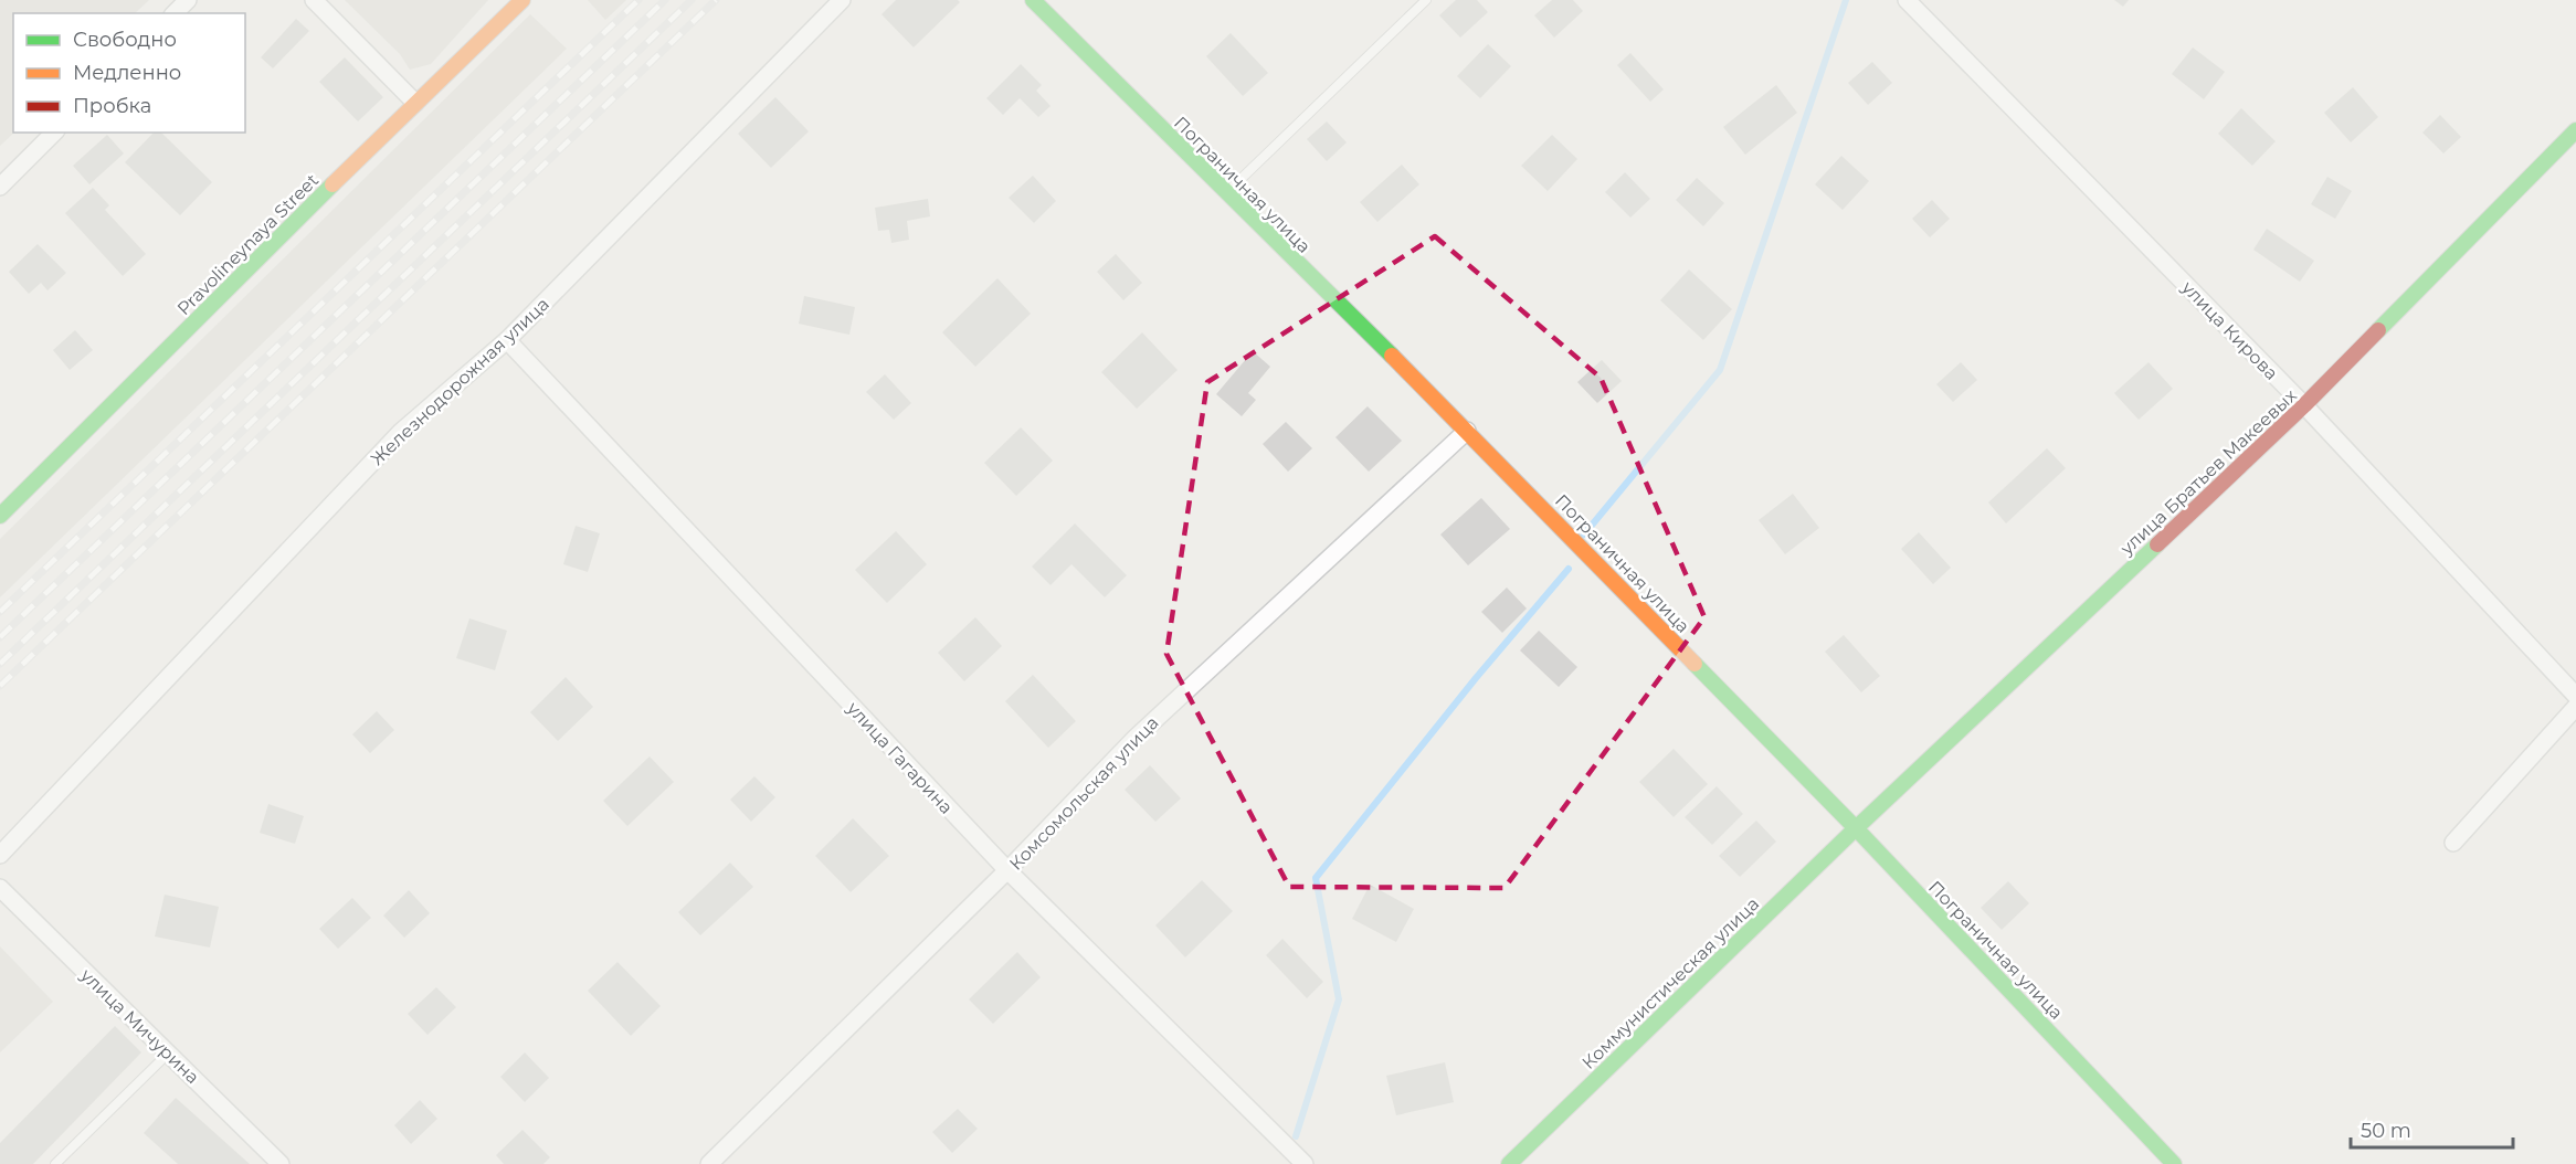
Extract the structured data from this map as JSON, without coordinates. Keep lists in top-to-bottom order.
{
  "streets": {
    "street": [
      "Пограничная улица",
      "Pravolineynaya Street",
      "улица Кирова",
      "Железнодорожная улица",
      "улица Братьев Макеевых",
      "улица Гагарина",
      "Комсомольская улица",
      "Коммунистическая улица",
      "улица Мичурина"
    ]
  },
  "crossings": [
    ["Пограничная улица", "улица Братьев Макеевых"],
    ["Пограничная улица", "Комсомольская улица"],
    ["Пограничная улица", "Коммунистическая улица"],
    ["улица Кирова", "улица Братьев Макеевых"],
    ["Железнодорожная улица", "улица Гагарина"],
    ["улица Братьев Макеевых", "Коммунистическая улица"],
    ["улица Гагарина", "Комсомольская улица"]
  ],
  "legend": ["Свободно", "Медленно", "Пробка"],
  "scale_bar": "50 m"
}
